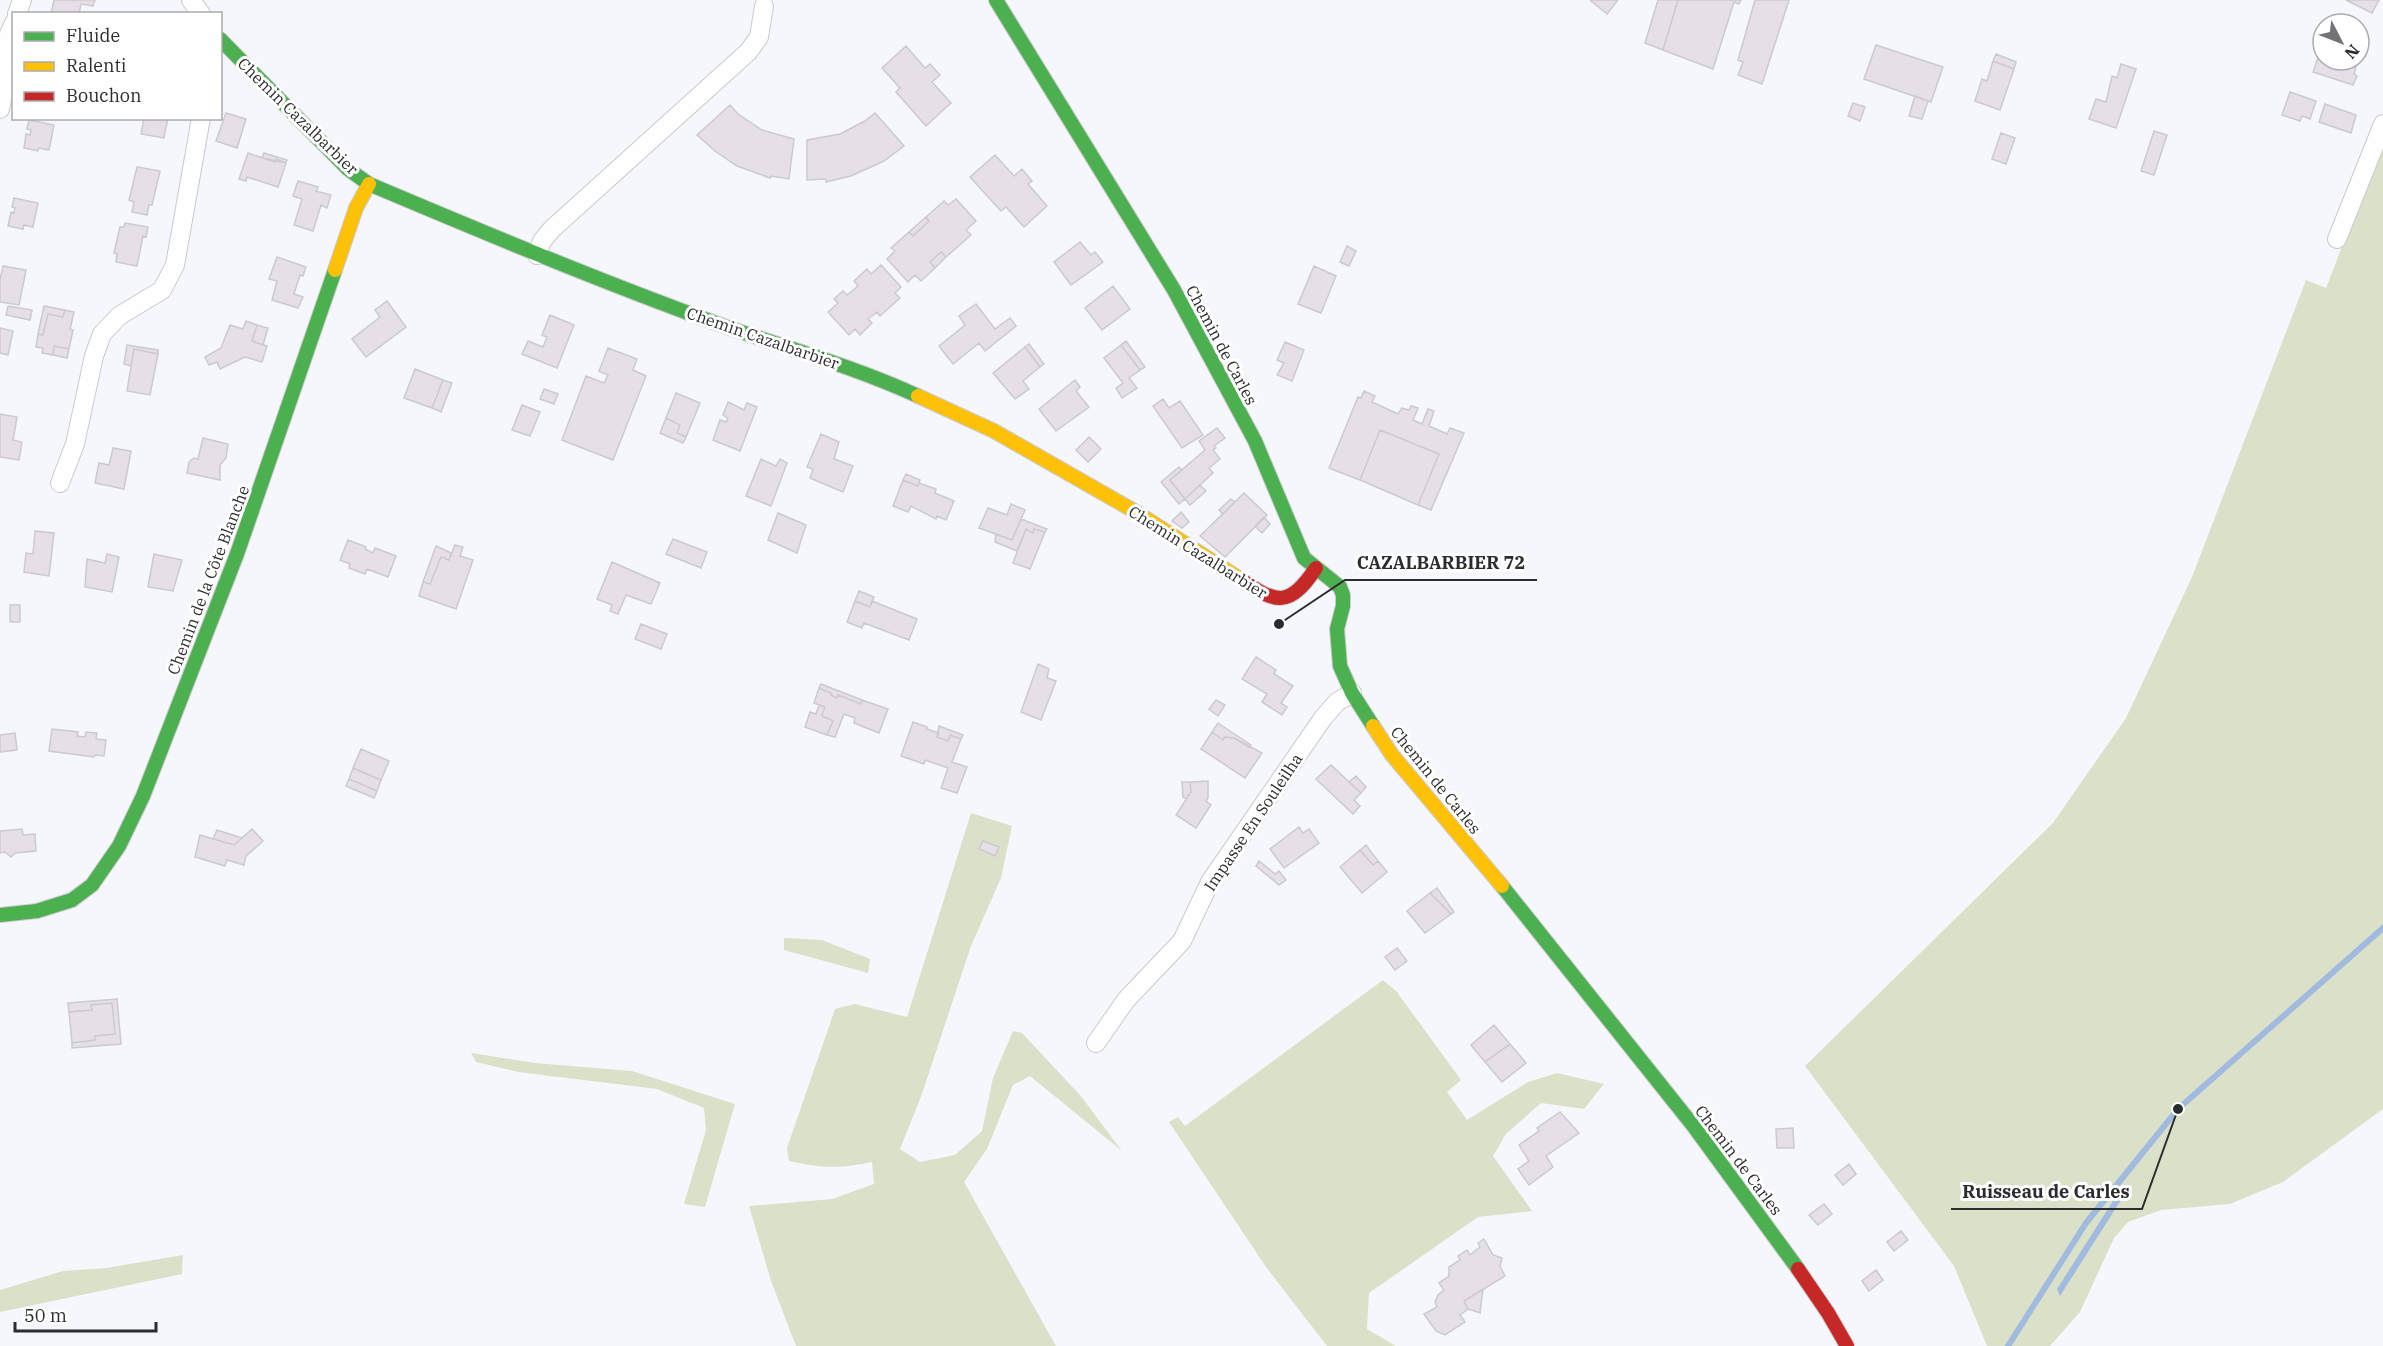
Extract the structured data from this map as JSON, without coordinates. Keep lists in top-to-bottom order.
{
  "streets": {
    "street": [
      "Chemin Cazalbarbier",
      "Chemin de Carles",
      "Chemin de la Côte Blanche",
      "Impasse En Souleilha"
    ]
  },
  "crossings": [
    ["Chemin Cazalbarbier", "Chemin de Carles"],
    ["Chemin Cazalbarbier", "Chemin de la Côte Blanche"],
    ["Chemin de Carles", "Impasse En Souleilha"]
  ],
  "places": ["CAZALBARBIER 72", "Ruisseau de Carles"],
  "legend": ["Fluide", "Ralenti", "Bouchon"],
  "scale_bar": "50 m",
  "north": "bottom right"
}
